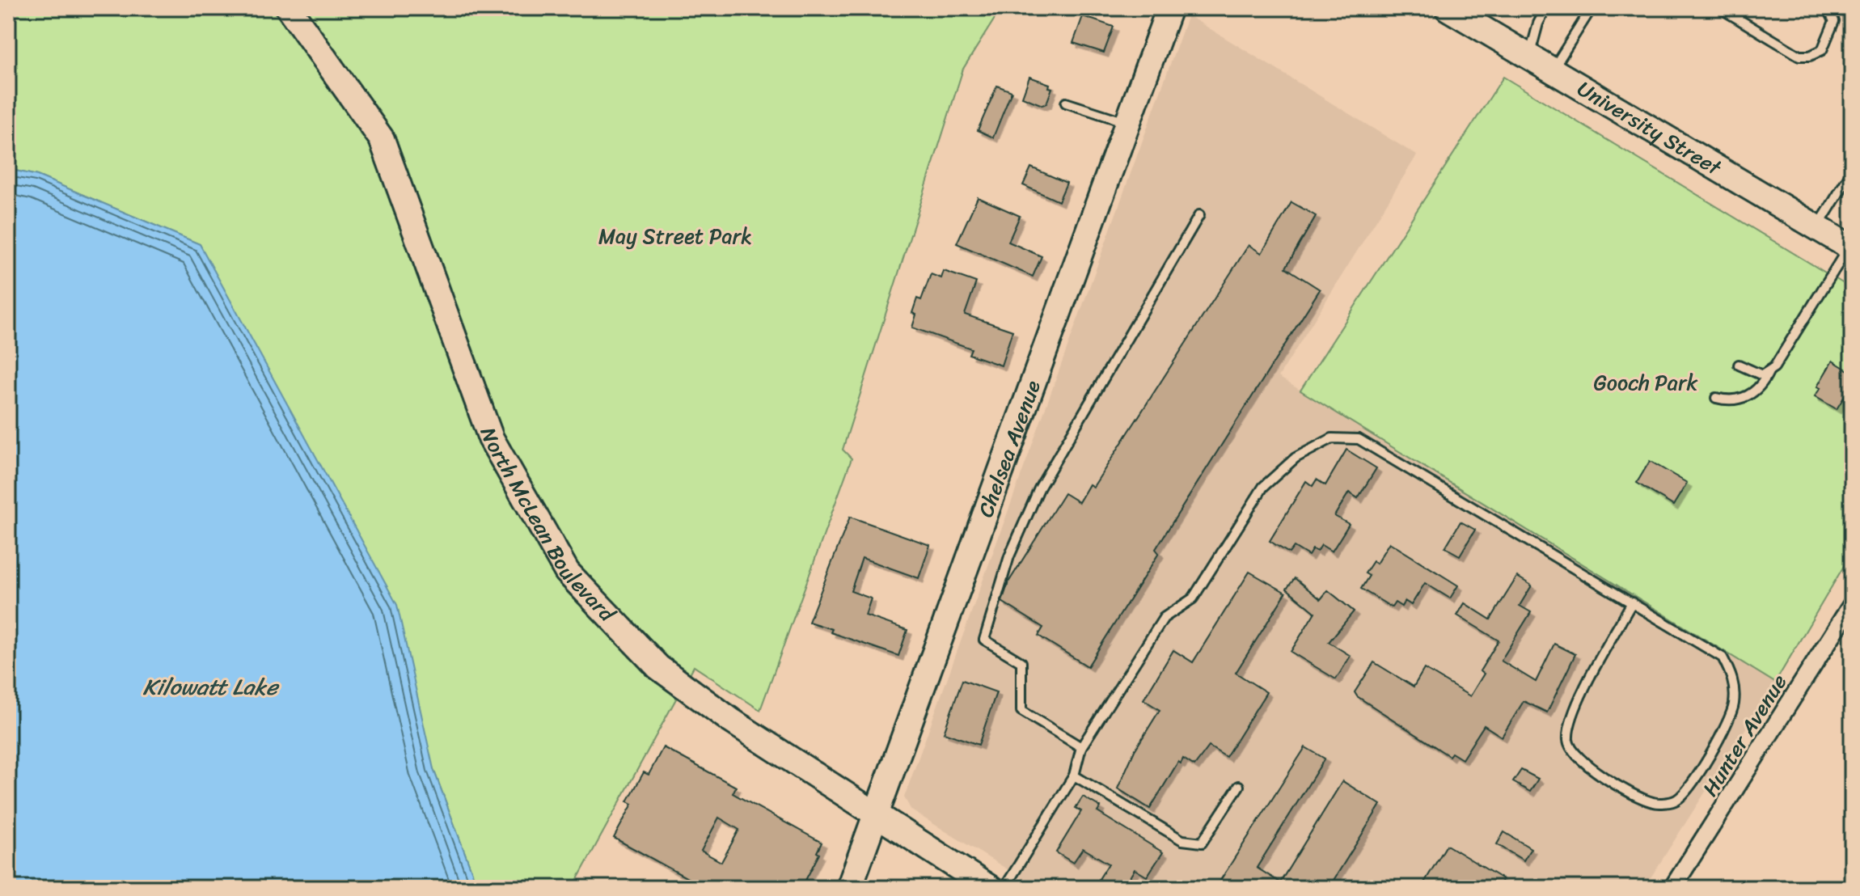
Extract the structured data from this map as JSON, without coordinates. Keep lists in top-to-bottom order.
{
  "streets": {
    "main road": ["University Street", "Chelsea Avenue", "North McLean Boulevard"],
    "street": ["Hunter Avenue"]
  },
  "crossings": [
    ["Chelsea Avenue", "North McLean Boulevard"]
  ],
  "water": ["Kilowatt Lake"],
  "parks": ["May Street Park", "Gooch Park"]
}
